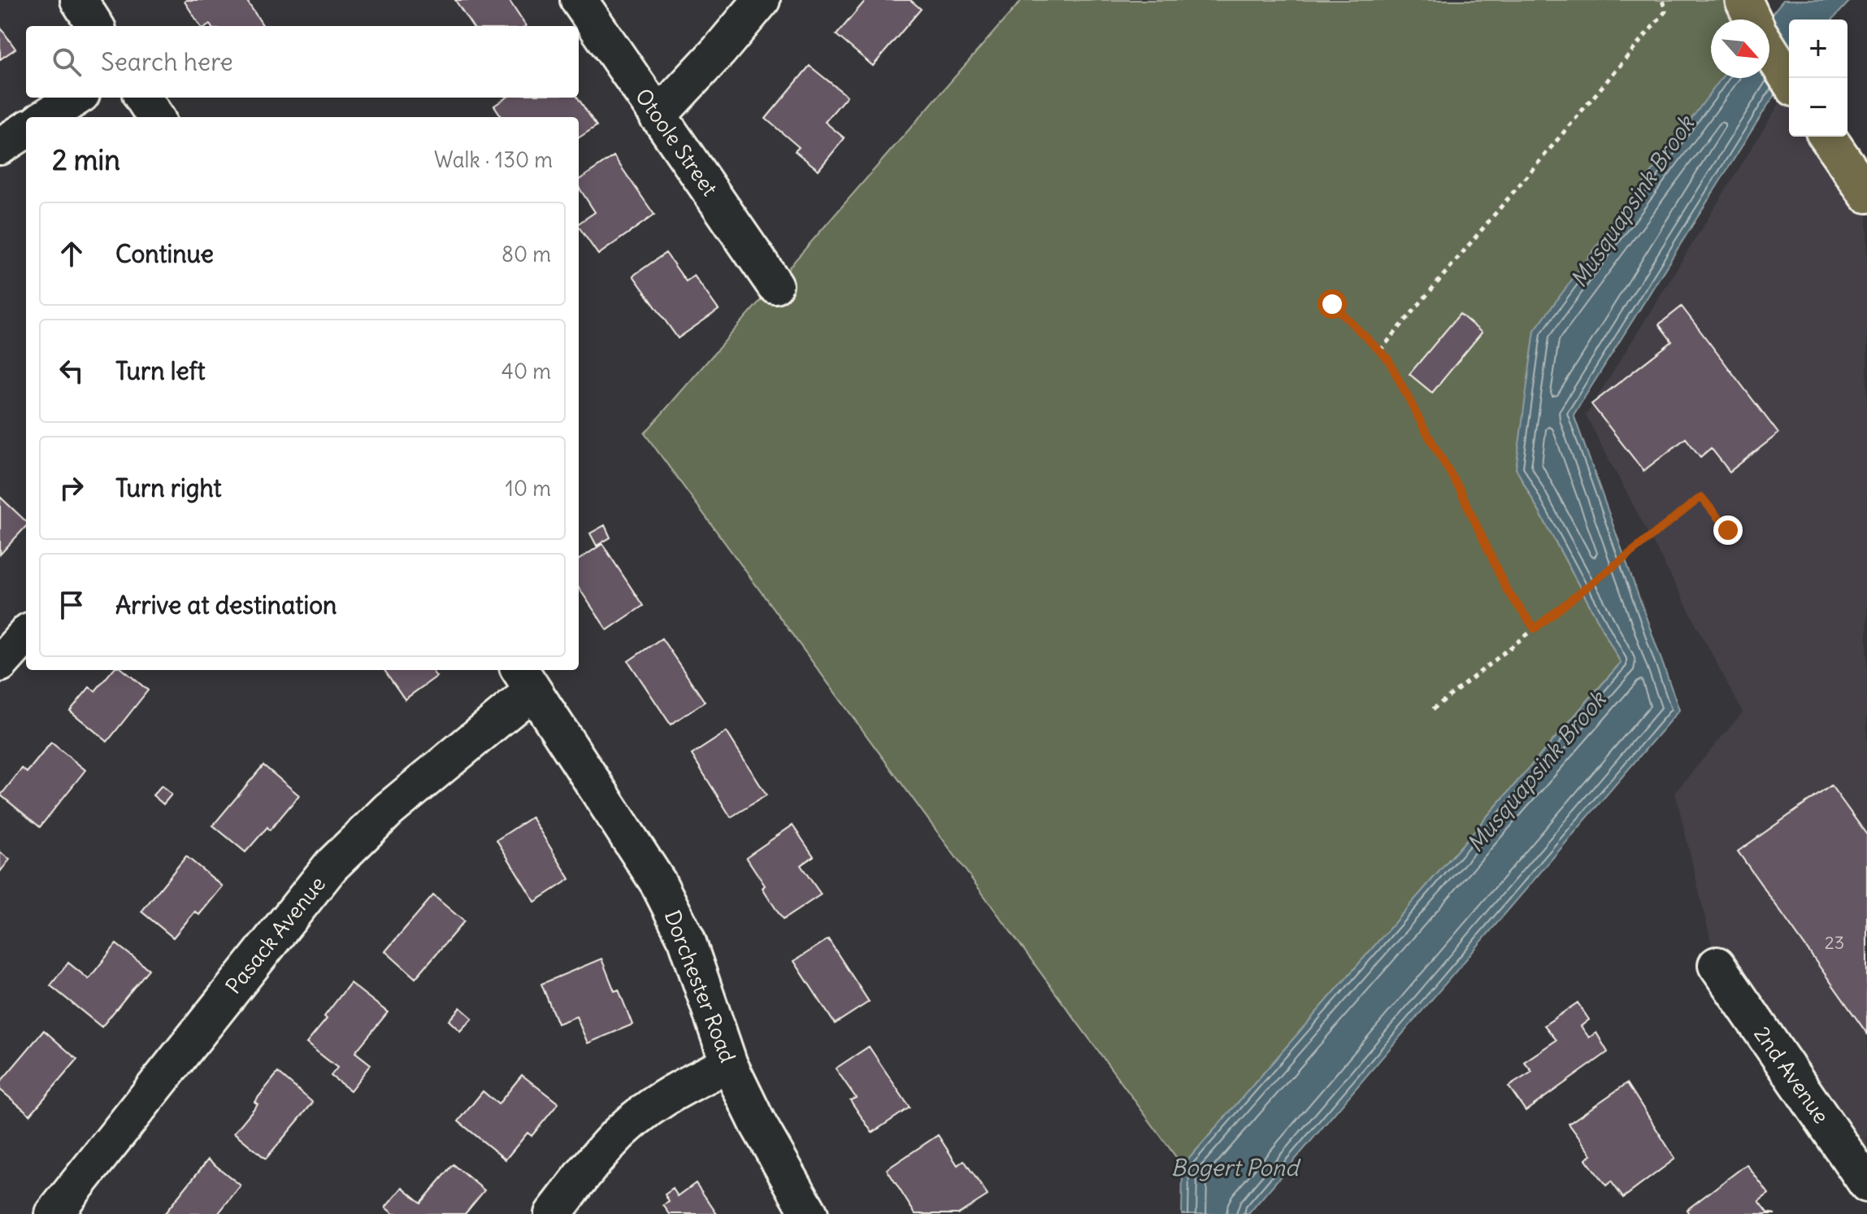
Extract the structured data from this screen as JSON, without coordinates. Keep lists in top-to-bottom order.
{
  "streets": {
    "street": [
      "Otoole Street",
      "Pasack Avenue",
      "Dorchester Road",
      "2nd Avenue"
    ]
  },
  "crossings": [
    ["Pasack Avenue", "Dorchester Road"]
  ],
  "water": ["Musquapsink Brook", "Bogert Pond"],
  "house_numbers": ["23"],
  "north": "bottom right",
  "page": {
    "map_buttons": ["+", "−"],
    "search": "Search here",
    "heading": ["2 min", "Walk · 130 m"],
    "list": [
      ["Continue", "80 m"],
      ["Turn left", "40 m"],
      ["Turn right", "10 m"],
      "Arrive at destination"
    ]
  }
}
